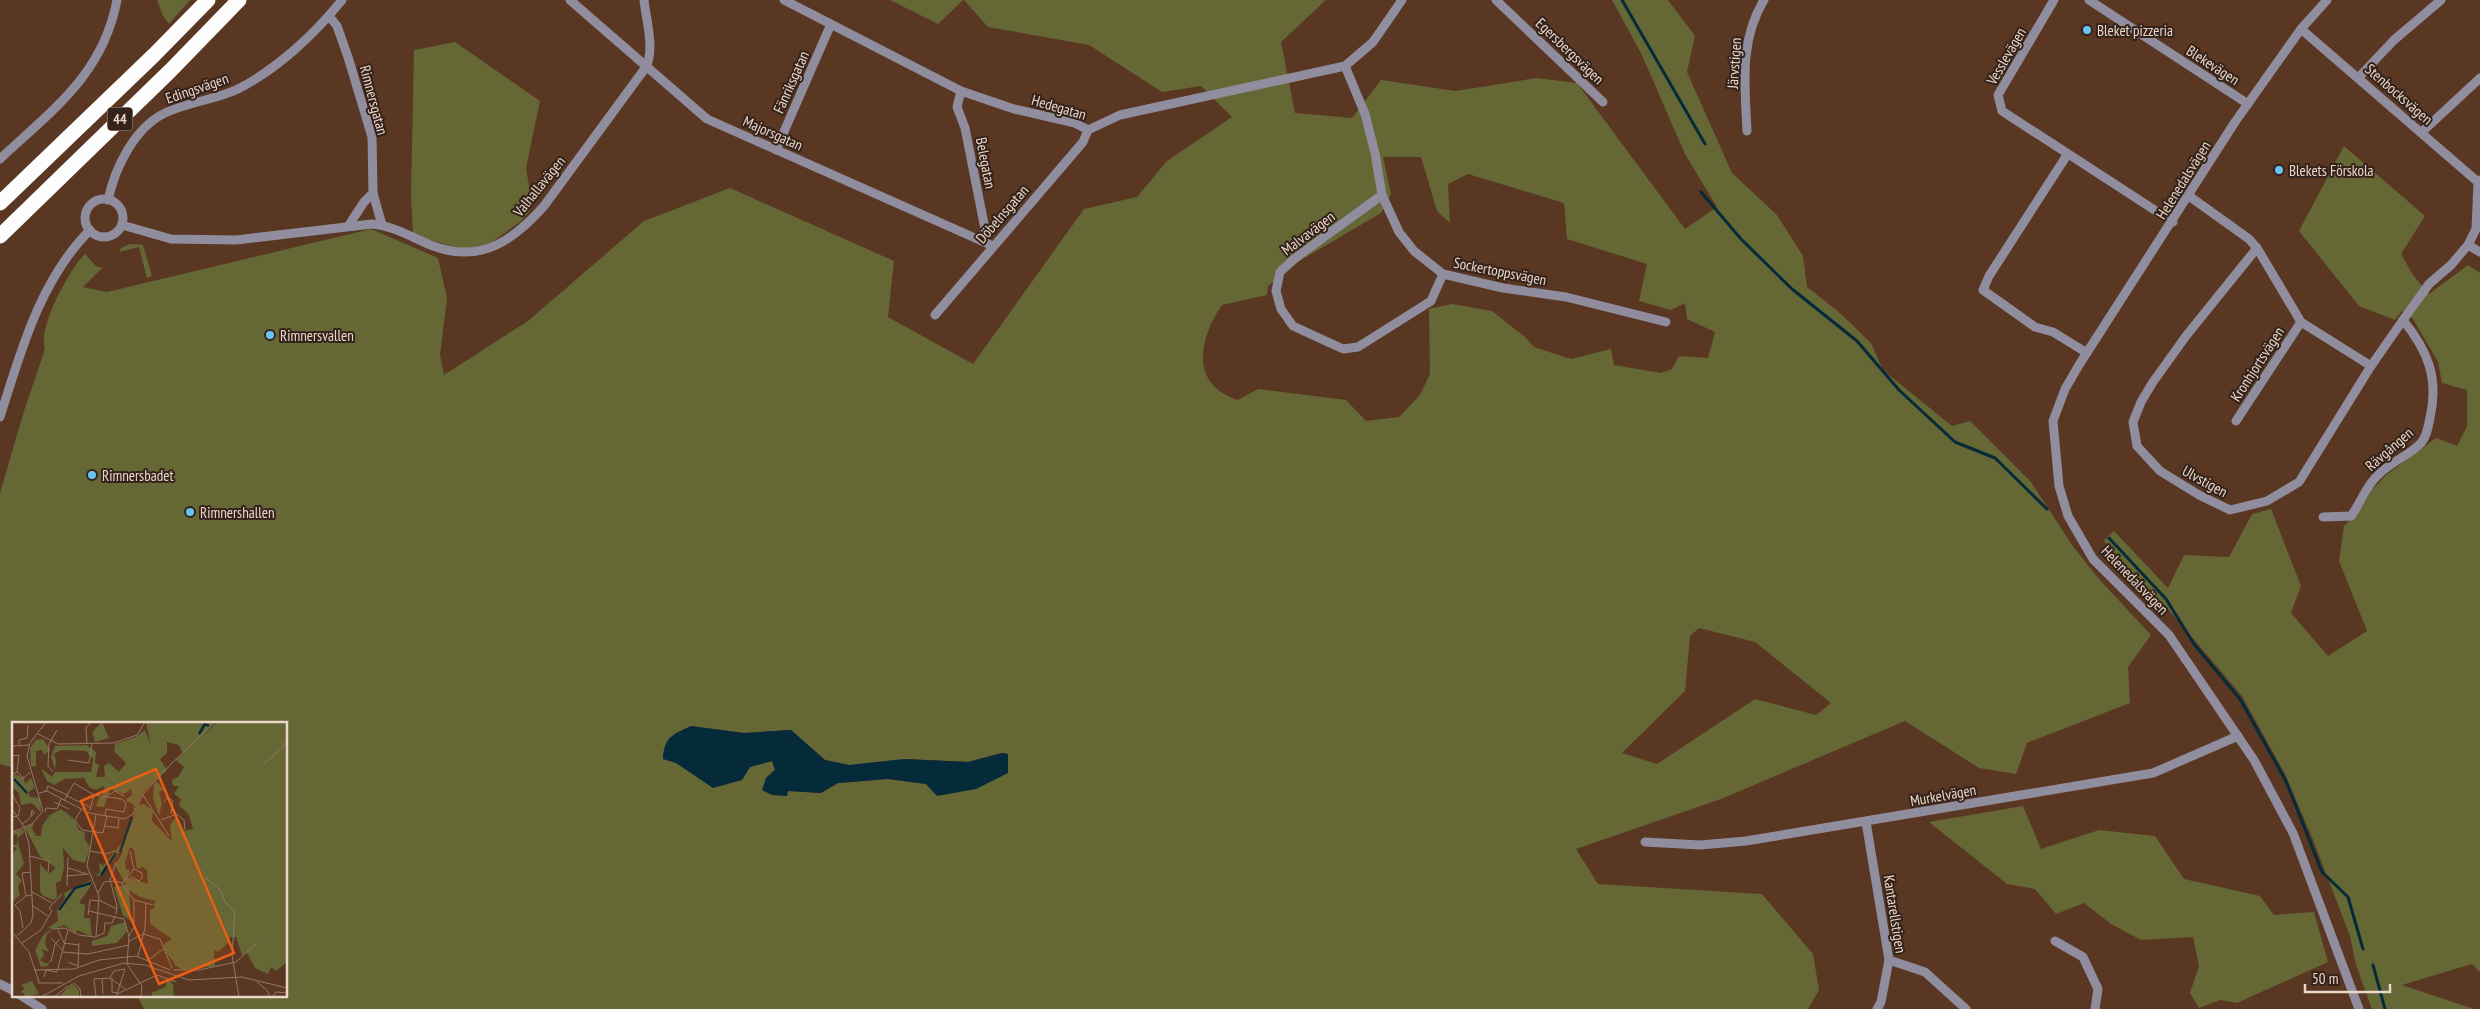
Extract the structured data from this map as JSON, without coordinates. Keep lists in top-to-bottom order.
{
  "streets": {
    "highway": ["44"],
    "street": [
      "Egersbergsvägen",
      "Vesslevägen",
      "Järvstigen",
      "Blekevägen",
      "Fänriksgatan",
      "Edingsvägen",
      "Stenbocksvägen",
      "Rimnersgatan",
      "Hedegatan",
      "Majorsgatan",
      "Belegatan",
      "Helenedalsvägen",
      "Valhallavägen",
      "Döbelnsgatan",
      "Malvavägen",
      "Sockertoppsvägen",
      "Kronhjortsvägen",
      "Rävgången",
      "Ulvstigen",
      "Murkelvägen",
      "Kantarellstigen"
    ]
  },
  "crossings": [
    ["Vesslevägen", "Helenedalsvägen"],
    ["Blekevägen", "Helenedalsvägen"],
    ["Fänriksgatan", "Hedegatan"],
    ["Fänriksgatan", "Majorsgatan"],
    ["Edingsvägen", "Rimnersgatan"],
    ["Edingsvägen", "Valhallavägen"],
    ["Stenbocksvägen", "Helenedalsvägen"],
    ["Stenbocksvägen", "Ulvstigen"],
    ["Rimnersgatan", "Valhallavägen"],
    ["Hedegatan", "Belegatan"],
    ["Hedegatan", "Döbelnsgatan"],
    ["Hedegatan", "Sockertoppsvägen"],
    ["Majorsgatan", "Belegatan"],
    ["Majorsgatan", "Valhallavägen"],
    ["Majorsgatan", "Döbelnsgatan"],
    ["Helenedalsvägen", "Murkelvägen"],
    ["Malvavägen", "Sockertoppsvägen"],
    ["Rävgången", "Ulvstigen"],
    ["Murkelvägen", "Kantarellstigen"]
  ],
  "places": [
    "Bleket pizzeria",
    "Blekets Förskola",
    "Rimnersvallen",
    "Rimnersbadet",
    "Rimnershallen"
  ],
  "scale_bar": "50 m"
}
